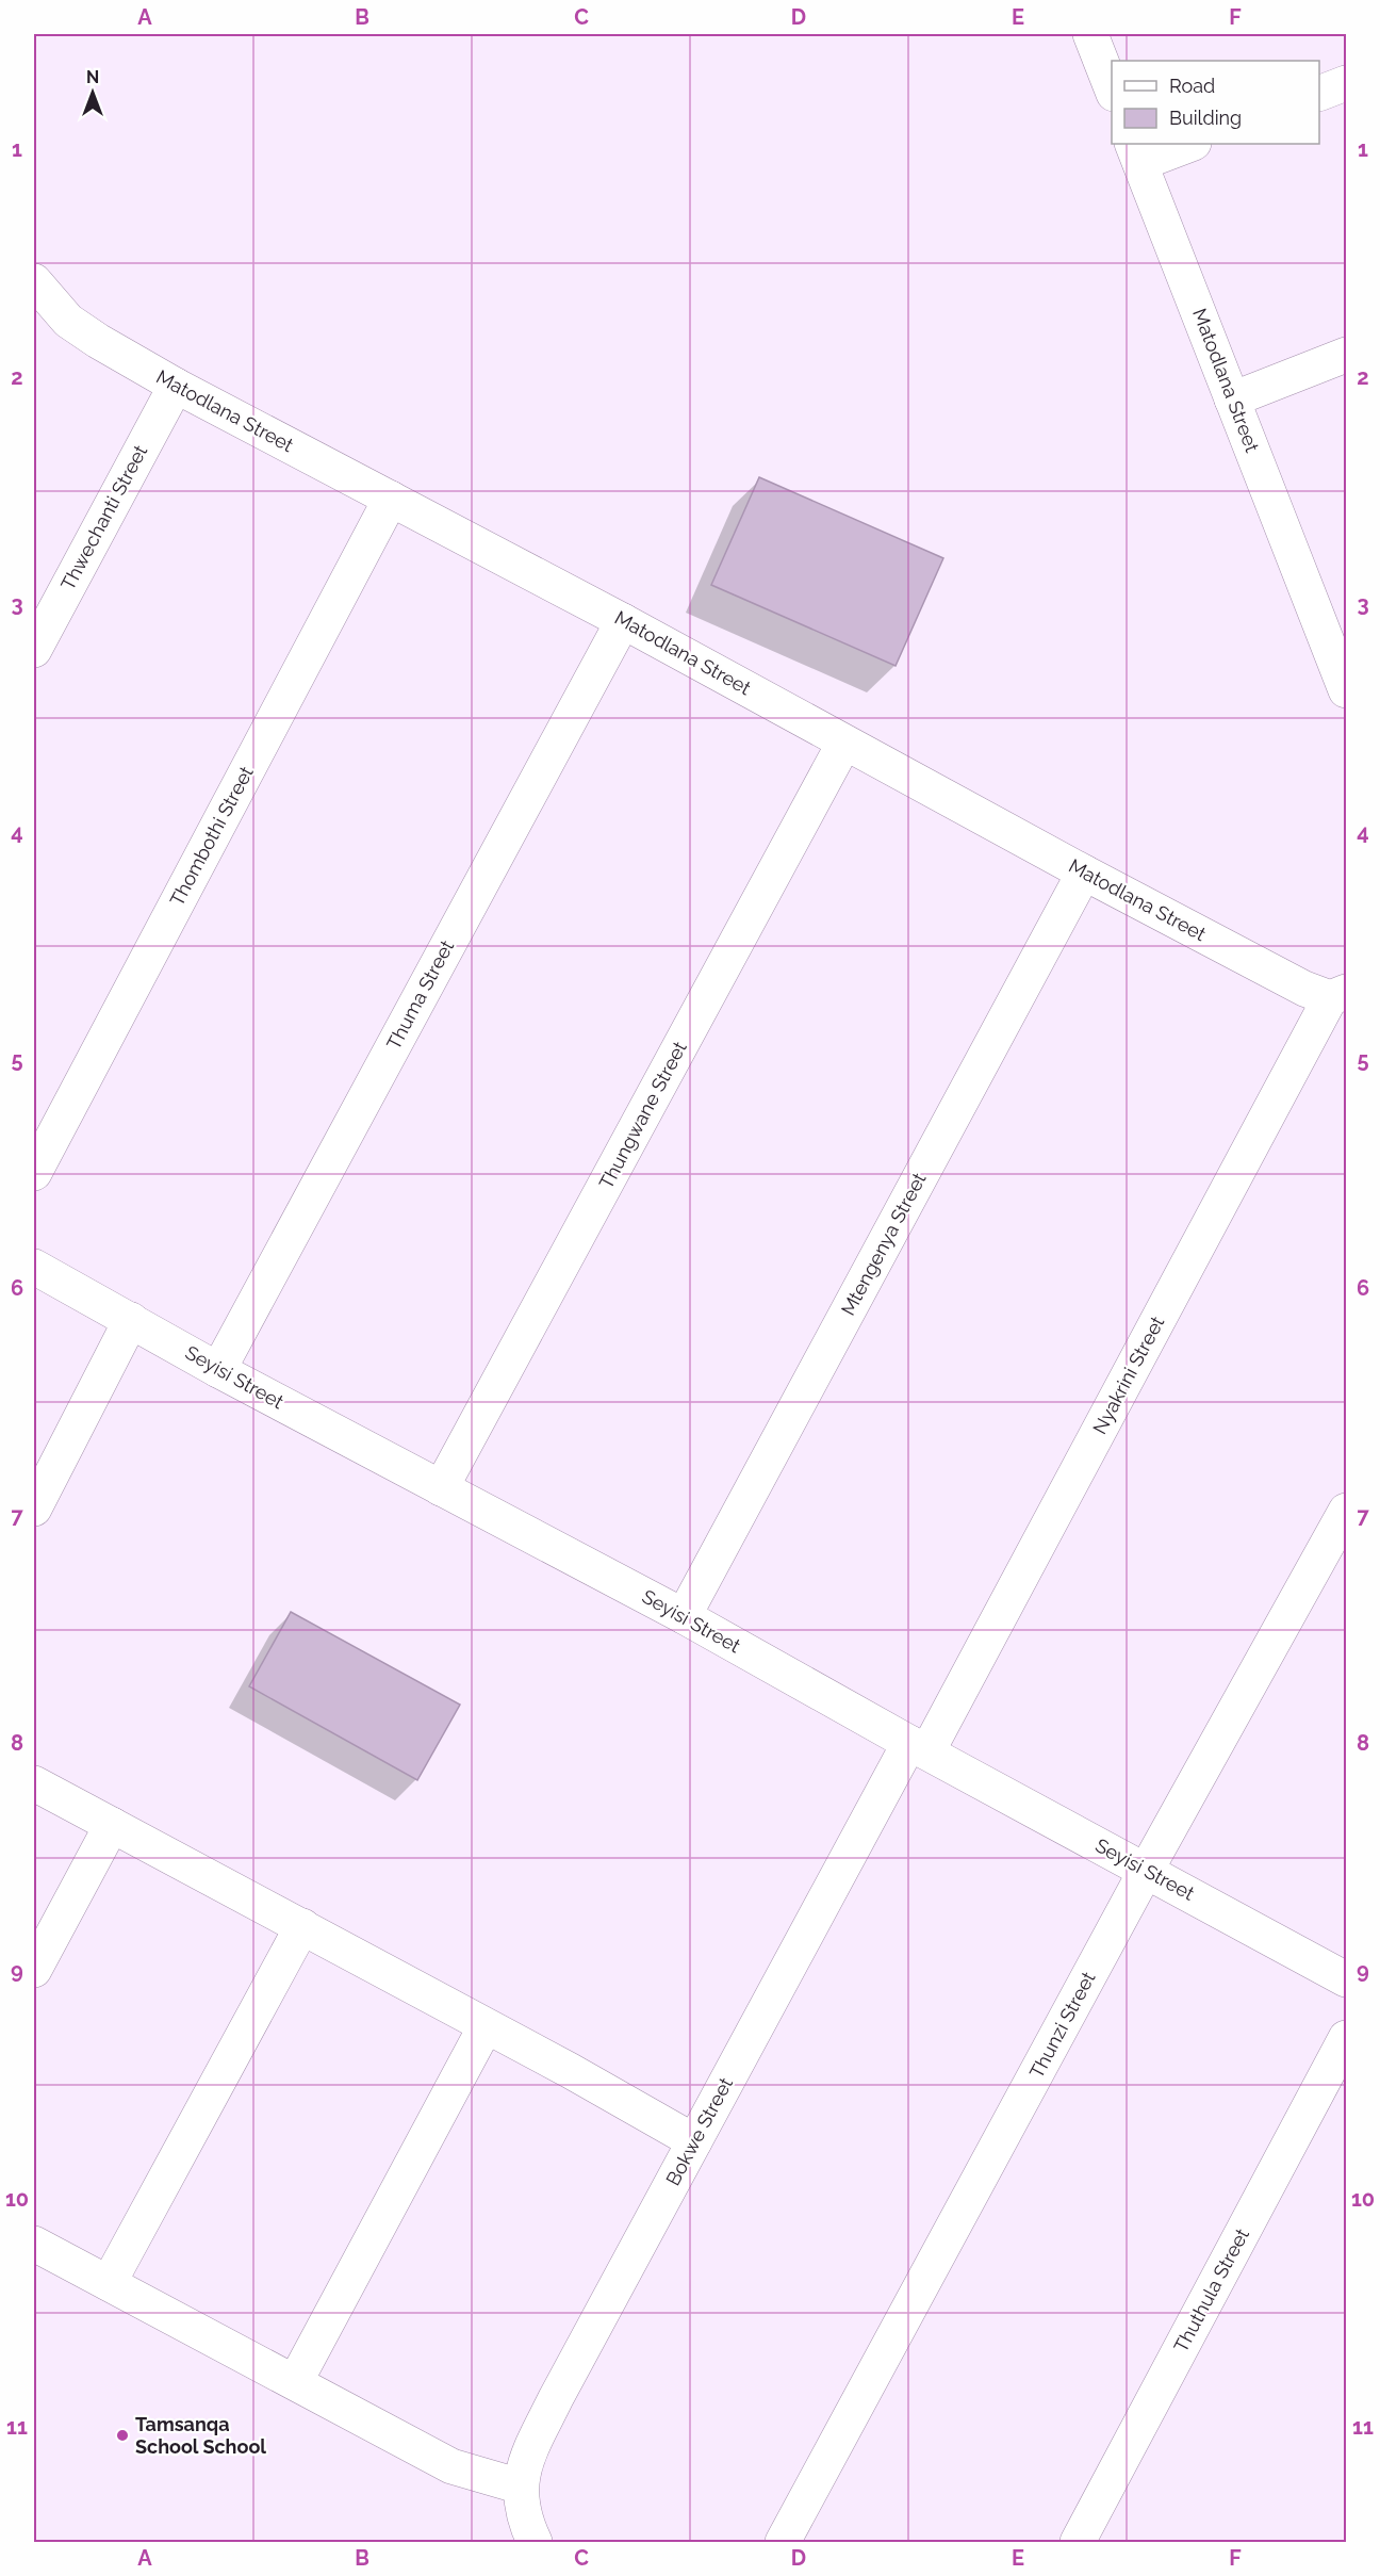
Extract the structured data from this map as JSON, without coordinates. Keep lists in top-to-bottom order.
{
  "streets": {
    "street": [
      "Matodlana Street",
      "Thwechanti Street",
      "Thombothi Street",
      "Thuma Street",
      "Thungwane Street",
      "Mtengenya Street",
      "Nyakrini Street",
      "Seyisi Street",
      "Thunzi Street",
      "Bokwe Street",
      "Thuthula Street"
    ]
  },
  "crossings": [
    ["Matodlana Street", "Thwechanti Street"],
    ["Matodlana Street", "Thombothi Street"],
    ["Matodlana Street", "Thuma Street"],
    ["Matodlana Street", "Thungwane Street"],
    ["Matodlana Street", "Mtengenya Street"],
    ["Matodlana Street", "Nyakrini Street"],
    ["Thuma Street", "Seyisi Street"],
    ["Thungwane Street", "Seyisi Street"],
    ["Mtengenya Street", "Seyisi Street"],
    ["Nyakrini Street", "Seyisi Street"],
    ["Nyakrini Street", "Bokwe Street"],
    ["Seyisi Street", "Thunzi Street"],
    ["Seyisi Street", "Bokwe Street"]
  ],
  "places": ["Tamsanqa School School"],
  "legend": ["Road", "Building"],
  "north": "top",
  "grid": {
    "columns": [
      "A",
      "B",
      "C",
      "D",
      "E",
      "F"
    ],
    "rows": [
      "1",
      "2",
      "3",
      "4",
      "5",
      "6",
      "7",
      "8",
      "9",
      "10",
      "11"
    ]
  }
}
